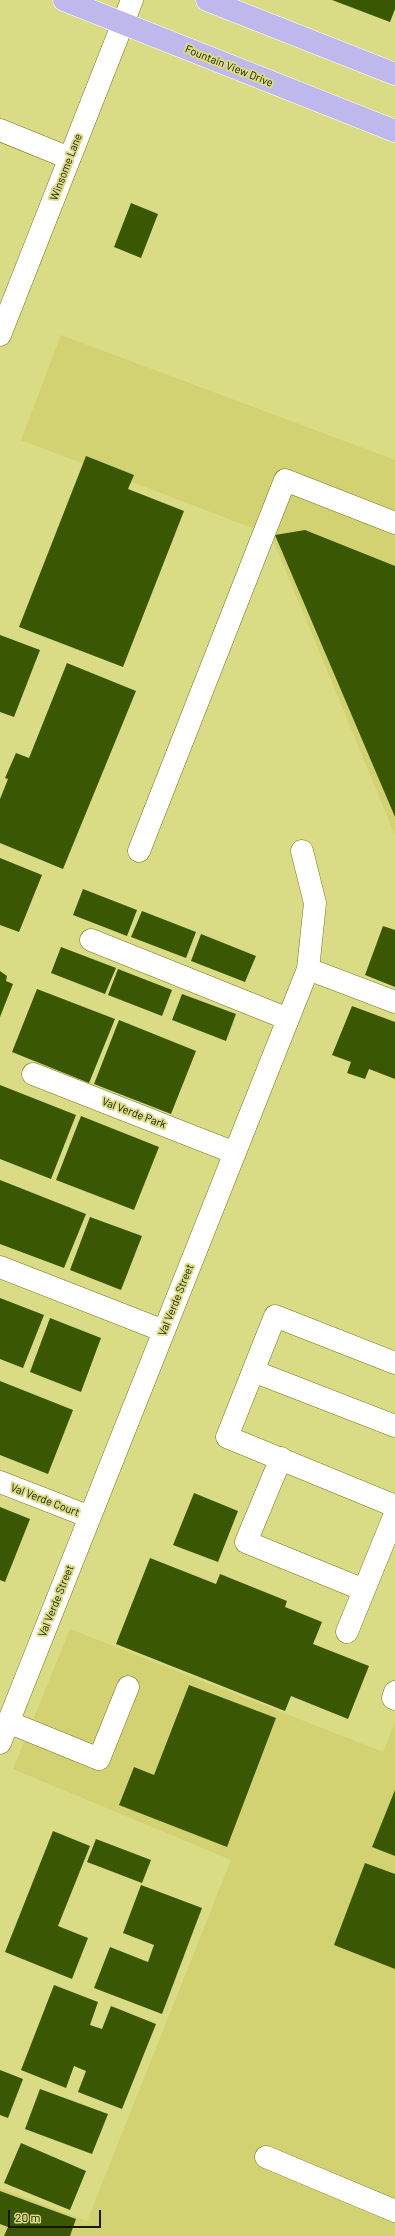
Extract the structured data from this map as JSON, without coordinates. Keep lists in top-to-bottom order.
{
  "streets": {
    "main road": ["Fountain View Drive"],
    "street": [
      "Winsome Lane",
      "Val Verde Park",
      "Val Verde Street",
      "Val Verde Court"
    ]
  },
  "crossings": [
    ["Fountain View Drive", "Winsome Lane"],
    ["Val Verde Park", "Val Verde Street"],
    ["Val Verde Street", "Val Verde Court"]
  ],
  "scale_bar": "20 m"
}
